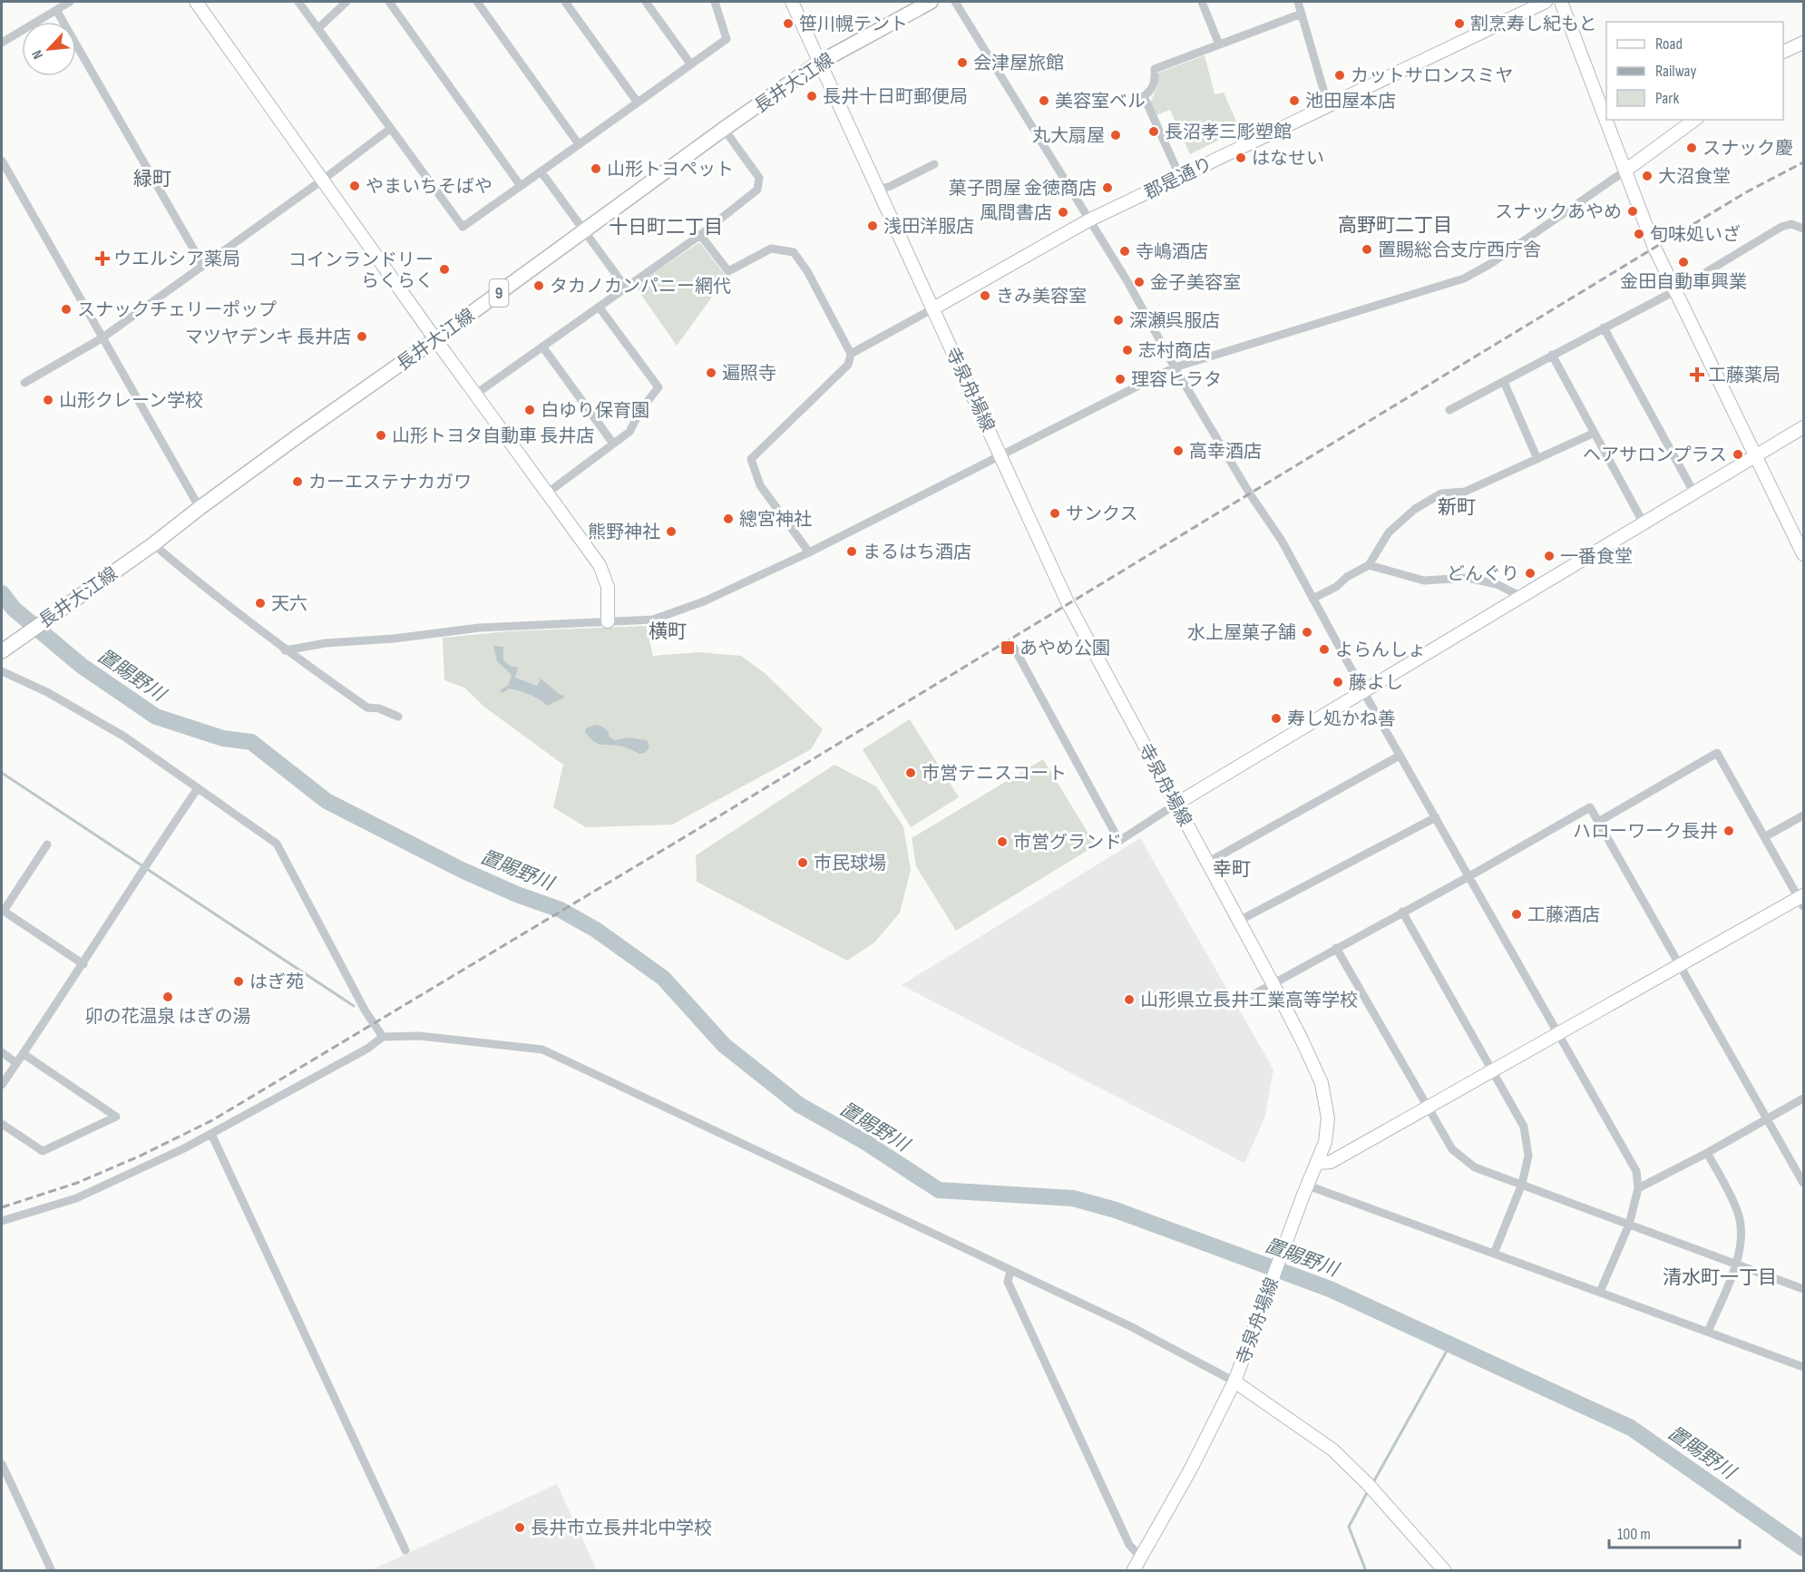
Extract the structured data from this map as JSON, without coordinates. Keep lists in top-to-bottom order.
{
  "streets": {
    "main road": ["長井大江線", "9"],
    "street": ["郡是通り", "寺泉舟場線"]
  },
  "crossings": [
    ["長井大江線", "寺泉舟場線"],
    ["郡是通り", "寺泉舟場線"]
  ],
  "districts": [
    "緑町",
    "高野町二丁目",
    "十日町二丁目",
    "新町",
    "横町",
    "幸町",
    "清水町一丁目"
  ],
  "water": ["置賜野川"],
  "places": {
    "other": [
      "笹川幌テント",
      "割烹寿し紀もと",
      "会津屋旅館",
      "カットサロンスミヤ",
      "長井十日町郵便局",
      "美容室ベル",
      "池田屋本店",
      "長沼孝三彫塑館",
      "丸大扇屋",
      "スナック慶",
      "はなせい",
      "山形トヨペット",
      "大沼食堂",
      "やまいちそばや",
      "菓子問屋 金徳商店",
      "スナックあやめ",
      "風間書店",
      "浅田洋服店",
      "旬味処いざ",
      "置賜総合支庁西庁舎",
      "寺嶋酒店",
      "金田自動車興業",
      "コインランドリー らくらく",
      "金子美容室",
      "タカノカンパニー網代",
      "きみ美容室",
      "スナックチェリーポップ",
      "深瀬呉服店",
      "マツヤデンキ 長井店",
      "志村商店",
      "遍照寺",
      "理容ヒラタ",
      "山形クレーン学校",
      "白ゆり保育園",
      "山形トヨタ自動車 長井店",
      "高幸酒店",
      "ヘアサロンプラス",
      "カーエステナカガワ",
      "サンクス",
      "總宮神社",
      "熊野神社",
      "まるはち酒店",
      "一番食堂",
      "どんぐり",
      "天六",
      "水上屋菓子舗",
      "よらんしょ",
      "藤よし",
      "寿し処かね善",
      "市営テニスコート",
      "ハローワーク長井",
      "市営グランド",
      "市民球場",
      "工藤酒店",
      "はぎ苑",
      "卯の花温泉 はぎの湯",
      "山形県立長井工業高等学校",
      "長井市立長井北中学校"
    ],
    "health": ["ウエルシア薬局", "工藤薬局"],
    "transit": ["あやめ公園"]
  },
  "legend": ["Road", "Railway", "Park"],
  "scale_bar": "100 m",
  "north": "bottom left"
}
